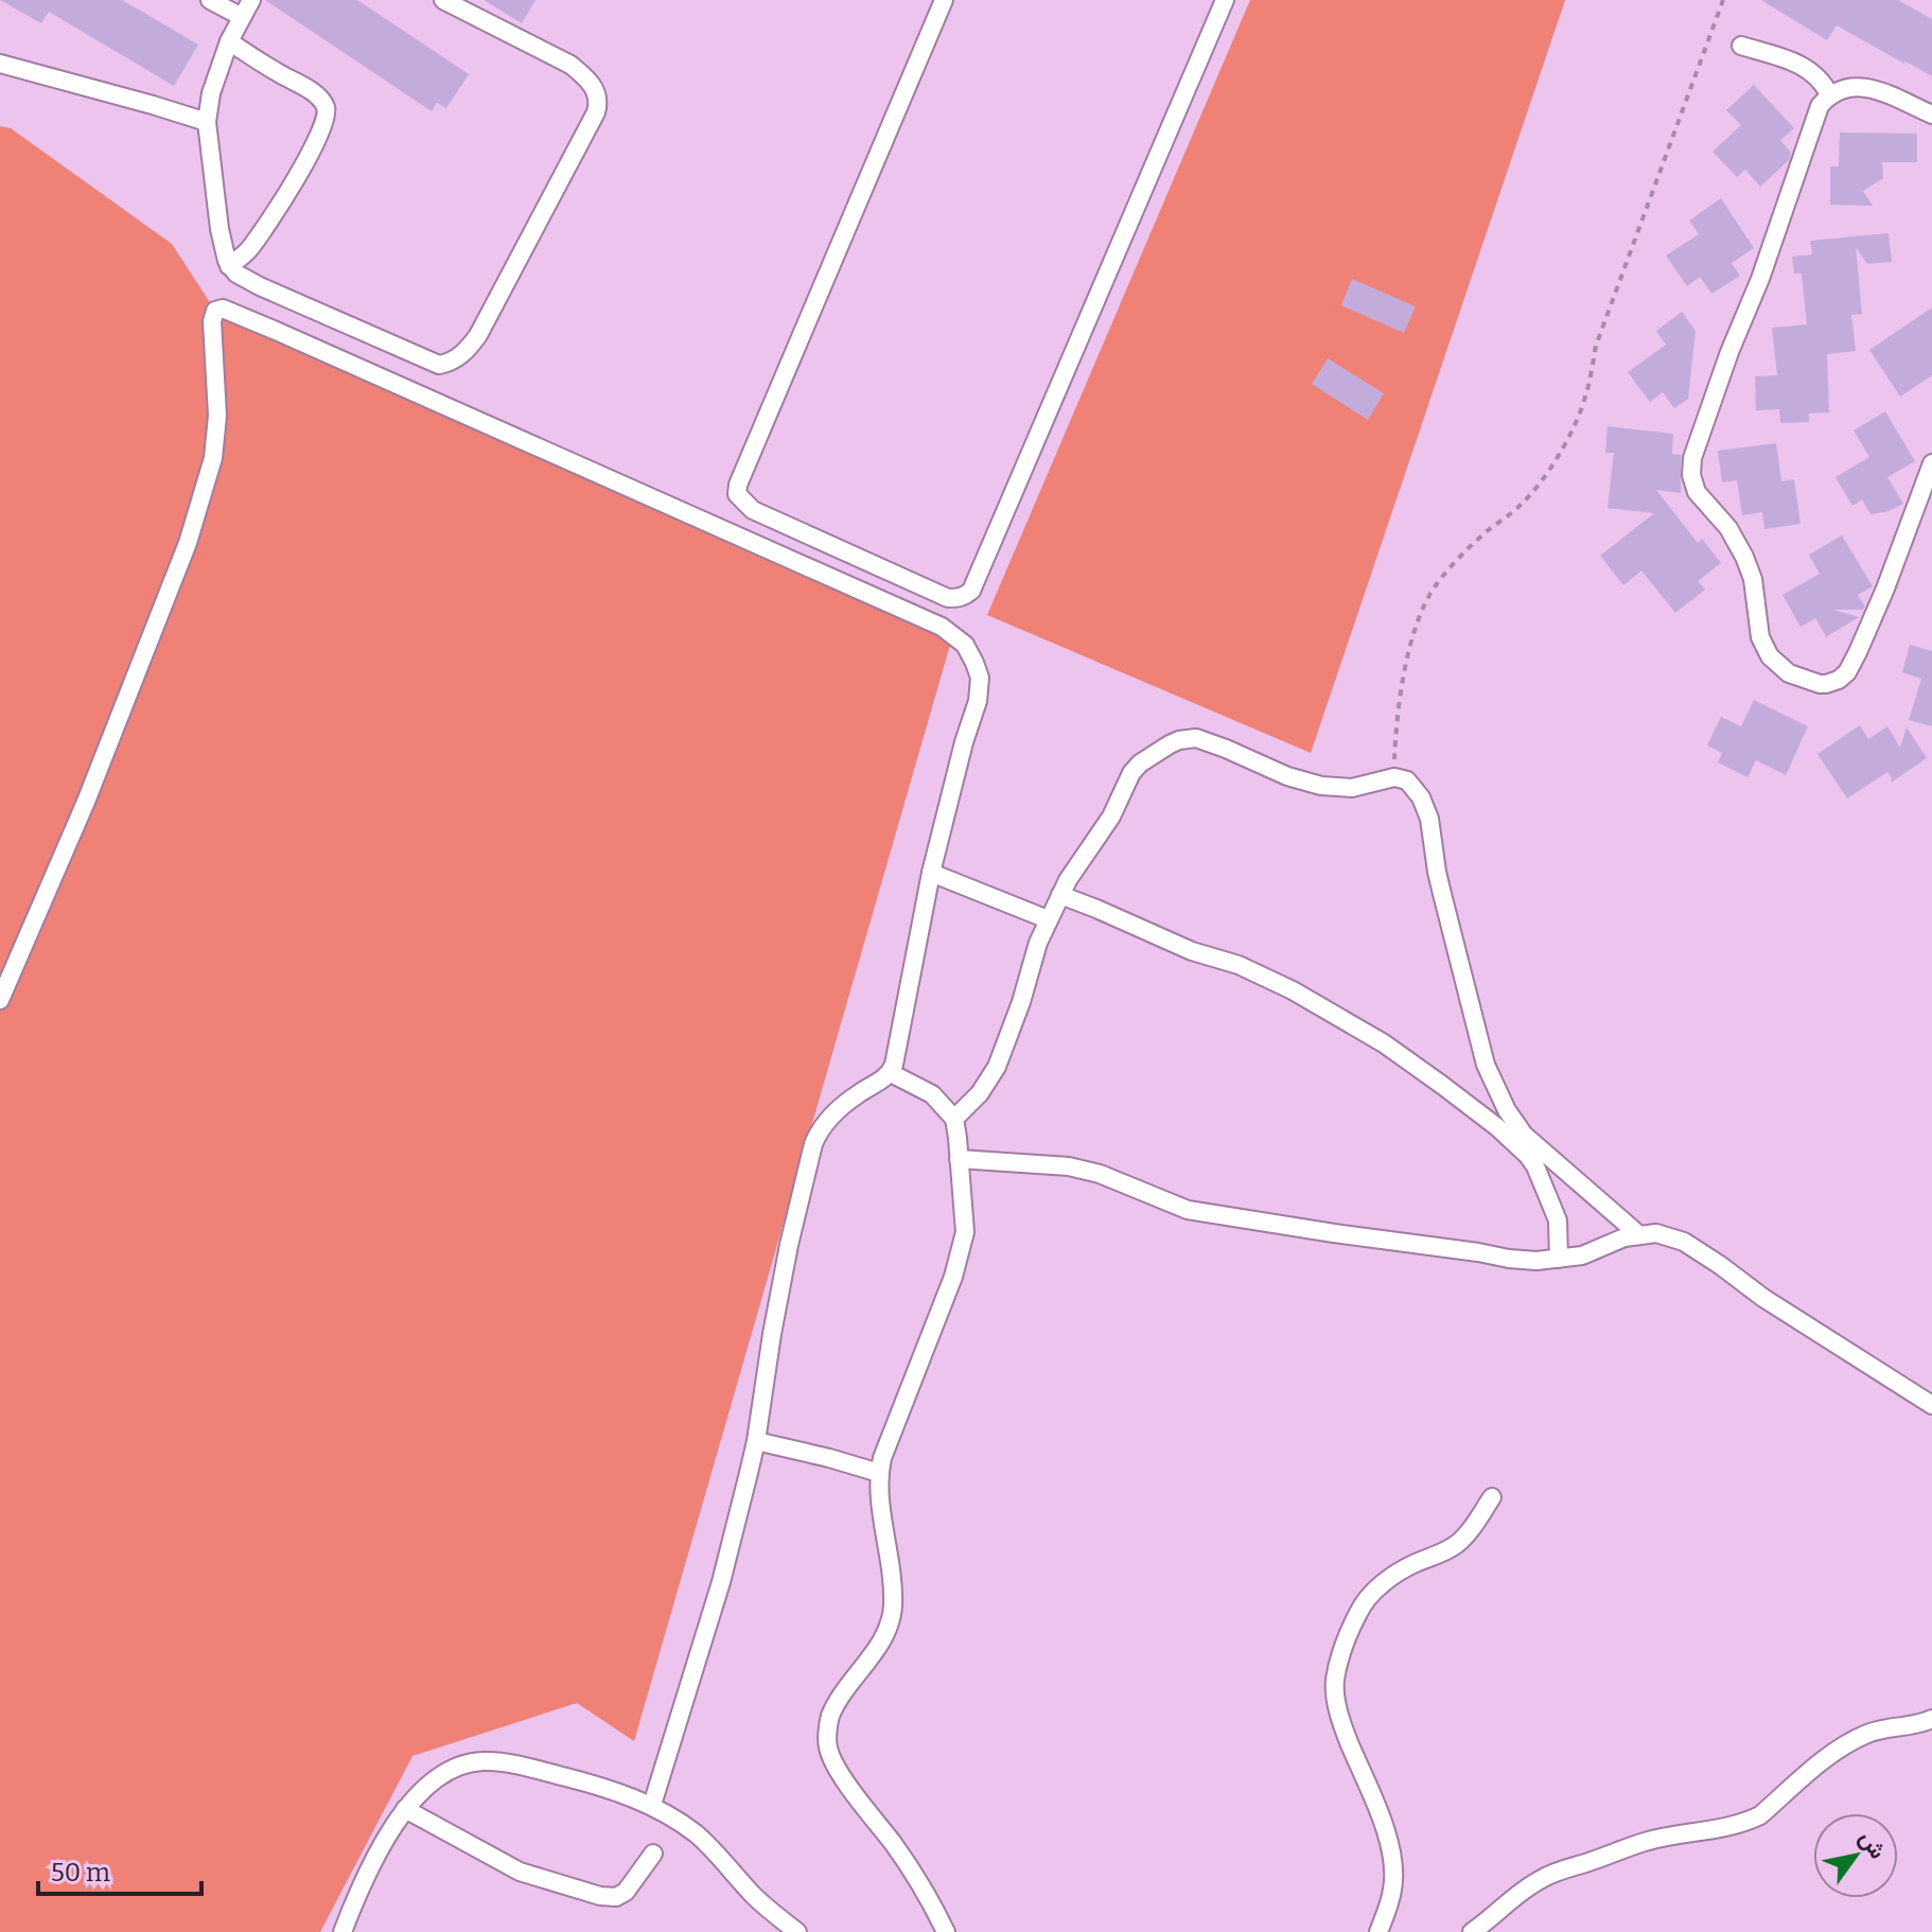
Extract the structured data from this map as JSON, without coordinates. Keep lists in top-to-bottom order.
{
  "scale_bar": "50 m",
  "north": "top right"
}
